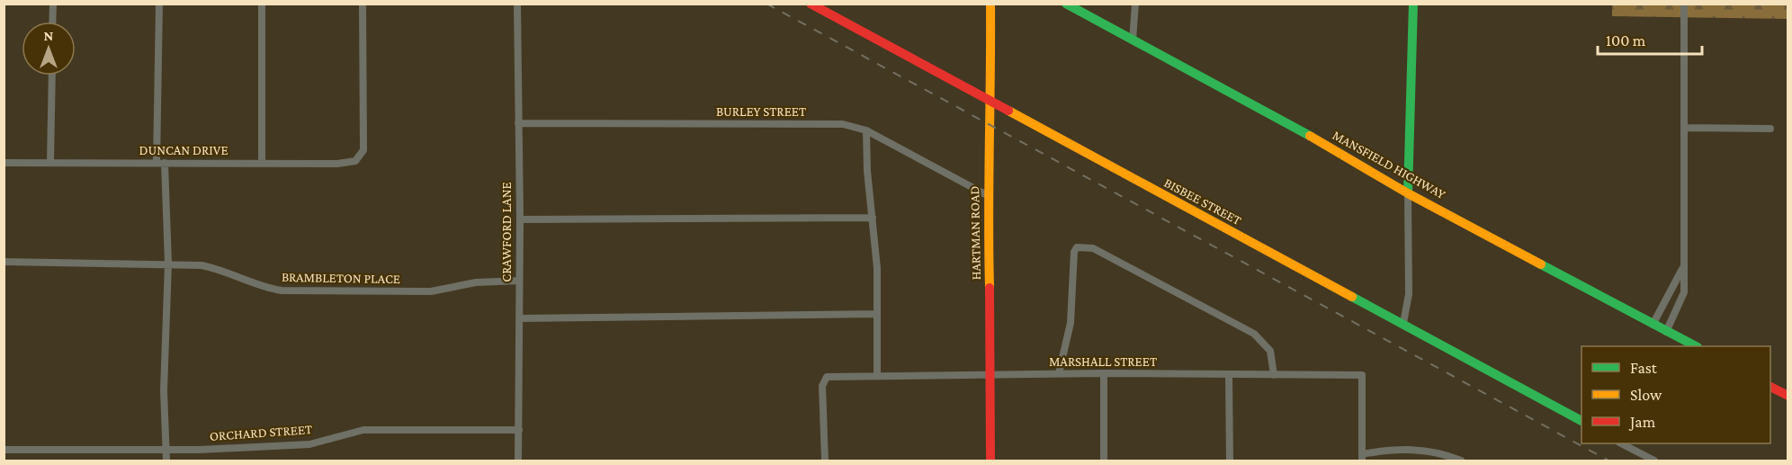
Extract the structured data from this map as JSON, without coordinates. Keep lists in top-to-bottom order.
{
  "streets": {
    "street": [
      "BURLEY STREET",
      "DUNCAN DRIVE",
      "MANSFIELD HIGHWAY",
      "BISBEE STREET",
      "CRAWFORD LANE",
      "HARTMAN ROAD",
      "BRAMBLETON PLACE",
      "MARSHALL STREET",
      "ORCHARD STREET"
    ]
  },
  "crossings": [
    ["BURLEY STREET", "CRAWFORD LANE"],
    ["BURLEY STREET", "HARTMAN ROAD"],
    ["BISBEE STREET", "HARTMAN ROAD"],
    ["CRAWFORD LANE", "BRAMBLETON PLACE"],
    ["CRAWFORD LANE", "ORCHARD STREET"],
    ["HARTMAN ROAD", "MARSHALL STREET"]
  ],
  "legend": ["Fast", "Slow", "Jam"],
  "scale_bar": "100 m",
  "north": "top"
}
